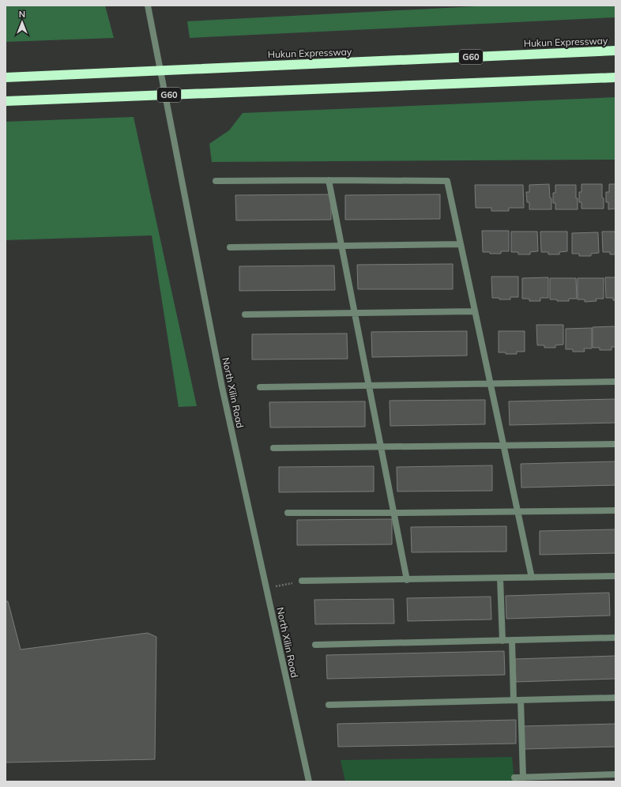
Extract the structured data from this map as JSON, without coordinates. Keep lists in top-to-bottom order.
{
  "streets": {
    "highway": ["Hukun Expressway", "G60"],
    "street": ["North Xilin Road"]
  },
  "north": "top"
}
